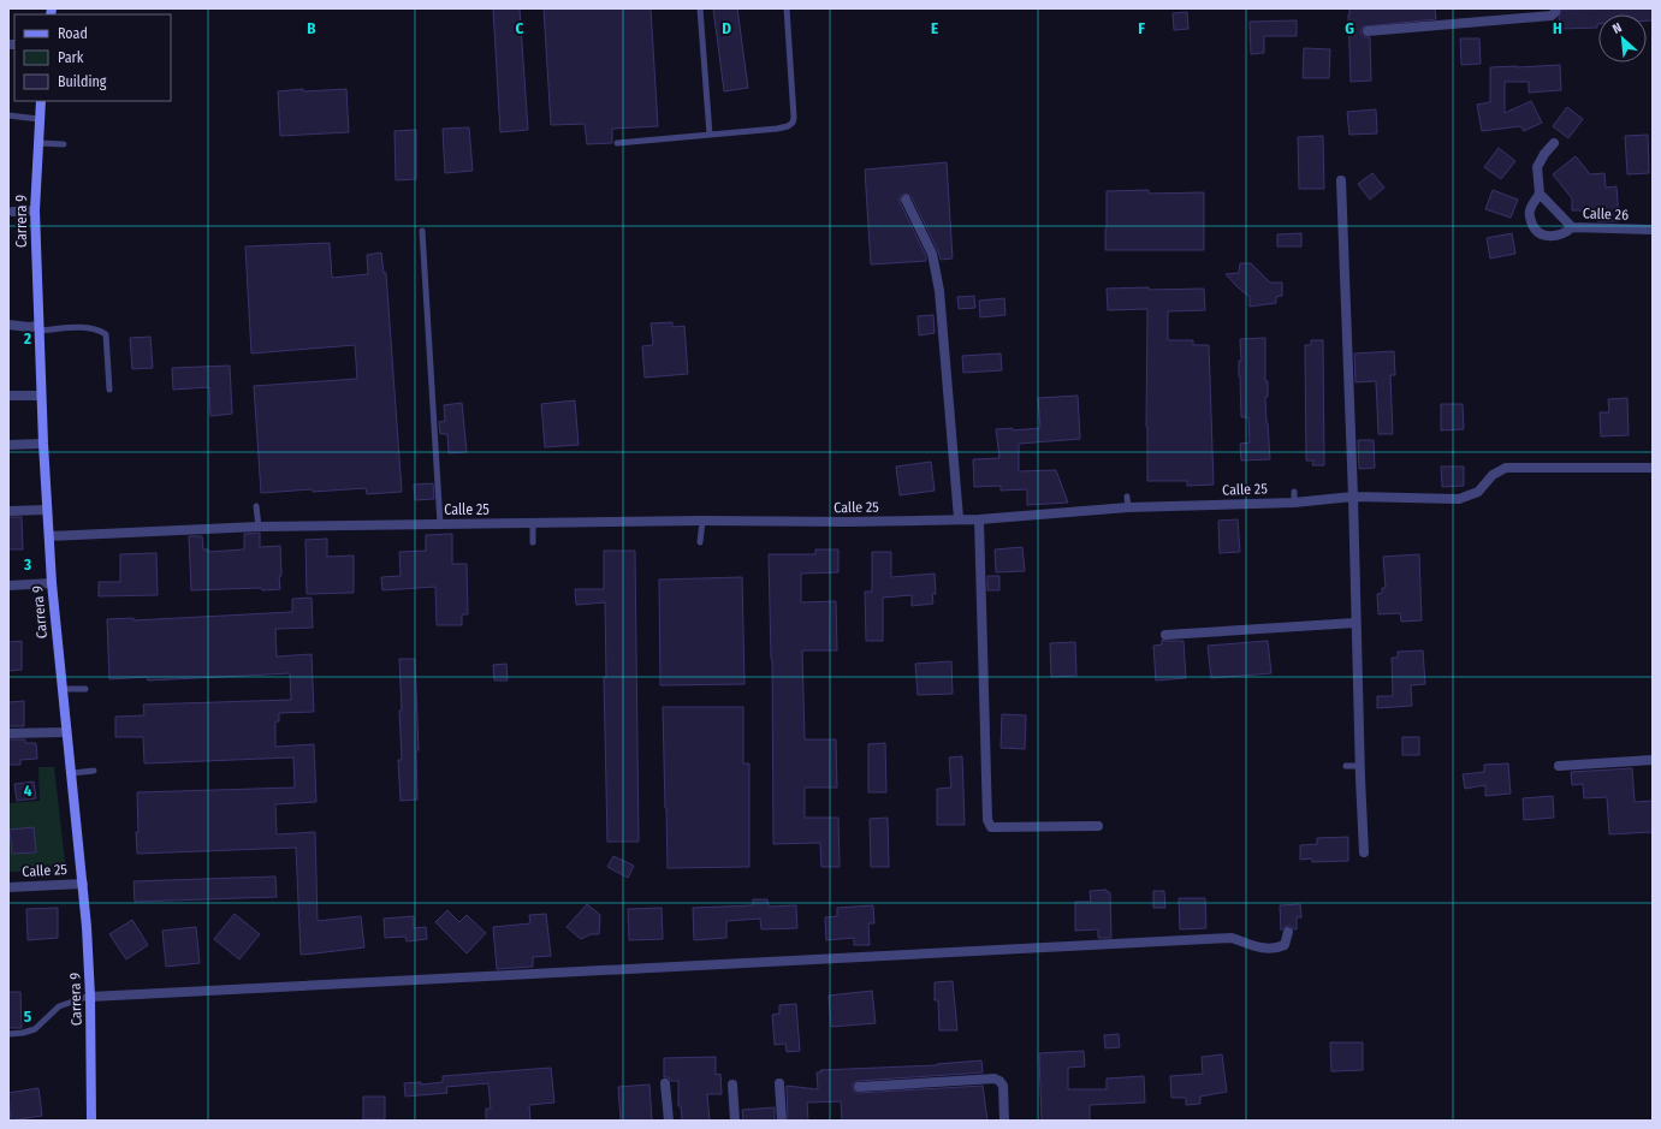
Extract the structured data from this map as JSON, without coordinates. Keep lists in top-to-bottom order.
{
  "streets": {
    "main road": ["Carrera 9"],
    "street": ["Calle 26", "Calle 25"]
  },
  "crossings": [
    ["Carrera 9", "Calle 25"]
  ],
  "legend": ["Road", "Park", "Building"],
  "north": "top left",
  "grid": {
    "columns": [
      "B",
      "C",
      "D",
      "E",
      "F",
      "G",
      "H"
    ],
    "rows": [
      "2",
      "3",
      "4",
      "5"
    ]
  }
}
